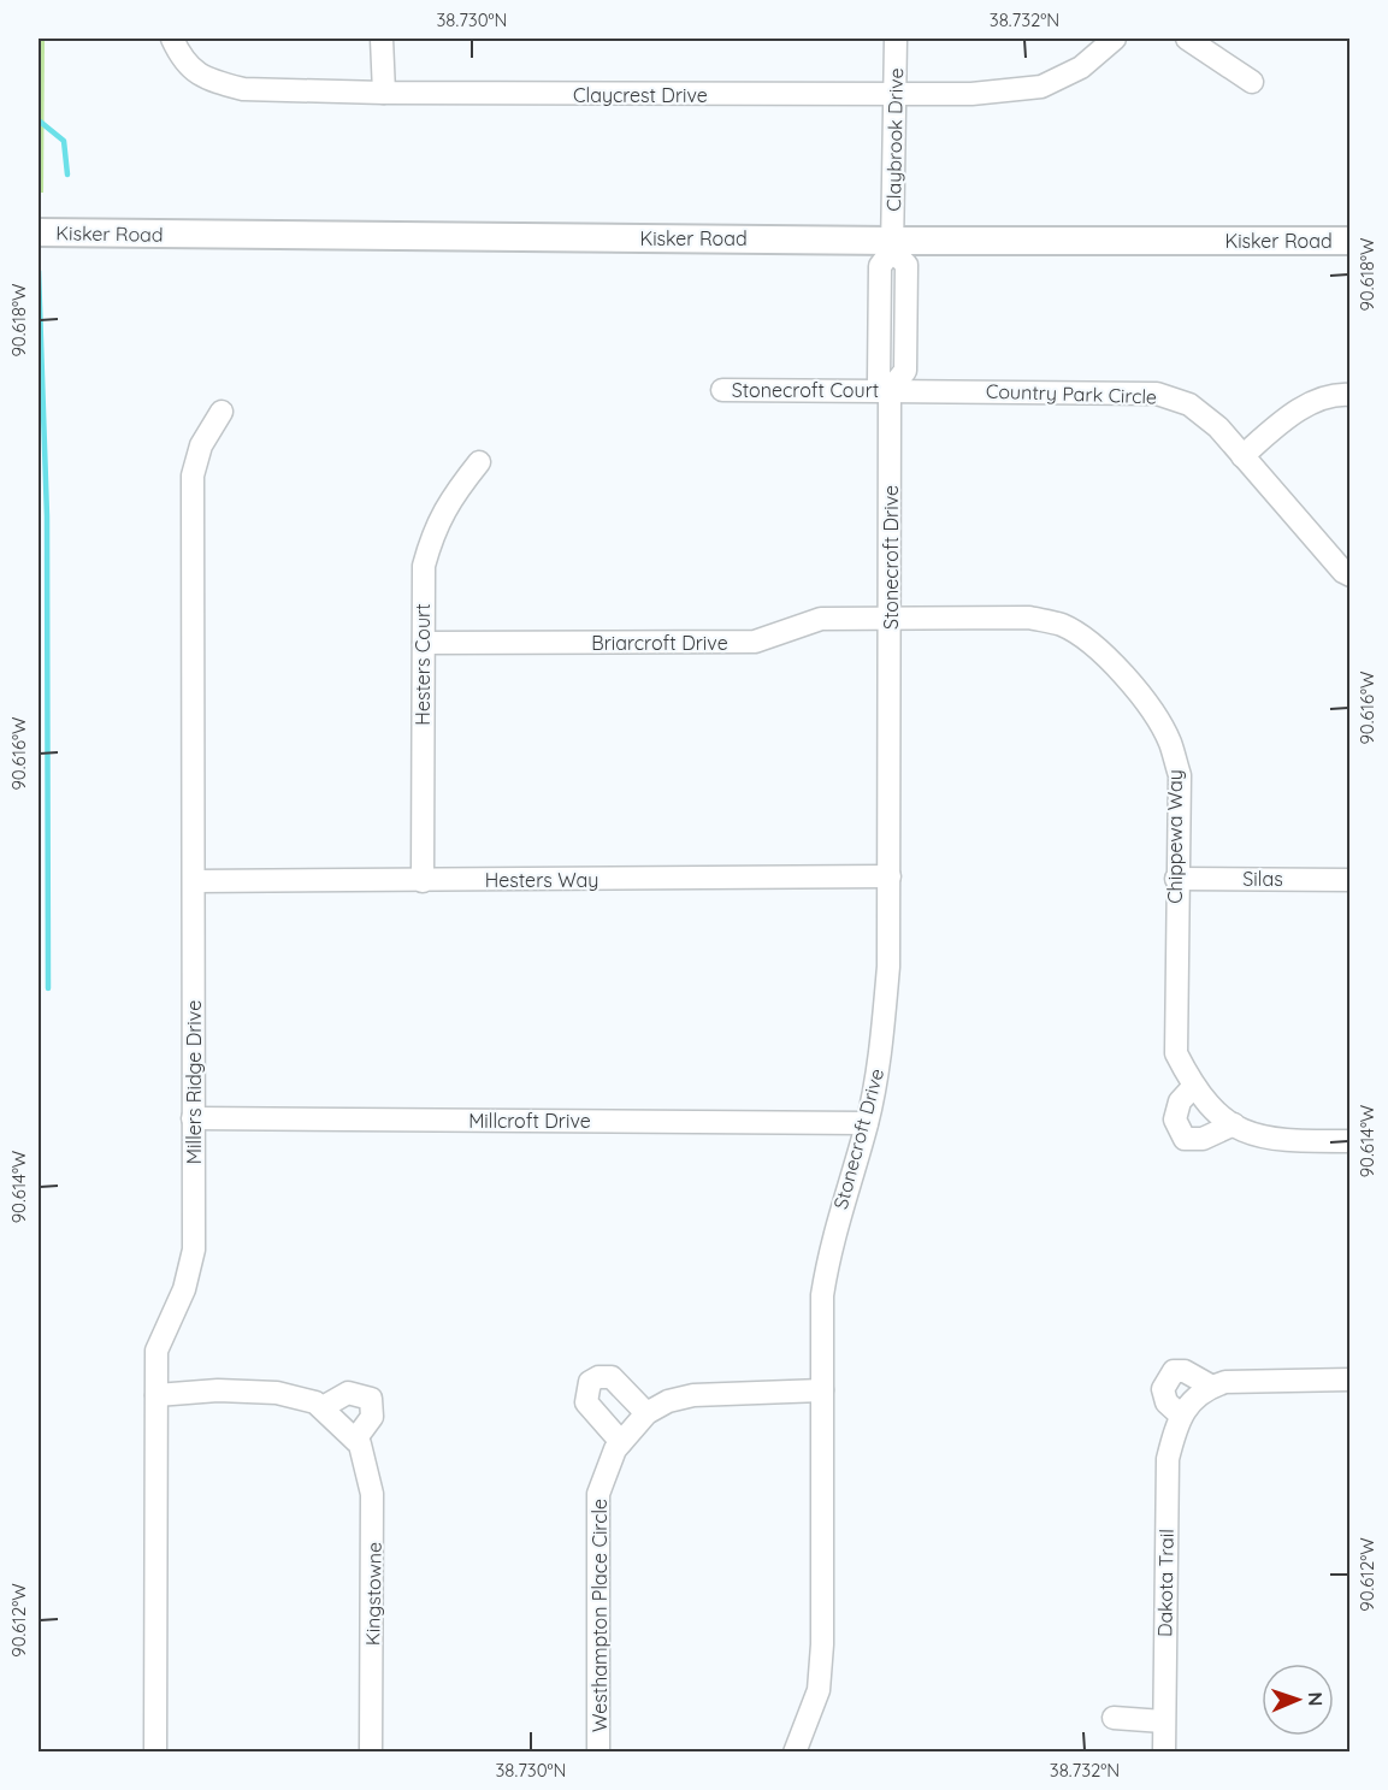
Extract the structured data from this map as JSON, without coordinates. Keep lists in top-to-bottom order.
{
  "streets": {
    "main road": ["Kisker Road"],
    "street": [
      "Claycrest Drive",
      "Claybrook Drive",
      "Stonecroft Court",
      "Country Park Circle",
      "Stonecroft Drive",
      "Briarcroft Drive",
      "Hesters Court",
      "Chippewa Way",
      "Silas",
      "Hesters Way",
      "Millers Ridge Drive",
      "Millcroft Drive",
      "Dakota Trail",
      "Kingstowne",
      "Westhampton Place Circle"
    ]
  },
  "crossings": [
    ["Claycrest Drive", "Claybrook Drive"],
    ["Claybrook Drive", "Kisker Road"],
    ["Claybrook Drive", "Stonecroft Drive"],
    ["Kisker Road", "Stonecroft Drive"],
    ["Stonecroft Court", "Country Park Circle"],
    ["Stonecroft Court", "Stonecroft Drive"],
    ["Country Park Circle", "Stonecroft Drive"],
    ["Stonecroft Drive", "Briarcroft Drive"],
    ["Stonecroft Drive", "Chippewa Way"],
    ["Stonecroft Drive", "Hesters Way"],
    ["Stonecroft Drive", "Millcroft Drive"],
    ["Stonecroft Drive", "Westhampton Place Circle"],
    ["Briarcroft Drive", "Hesters Court"],
    ["Briarcroft Drive", "Chippewa Way"],
    ["Hesters Court", "Hesters Way"],
    ["Chippewa Way", "Silas"],
    ["Hesters Way", "Millers Ridge Drive"],
    ["Millers Ridge Drive", "Millcroft Drive"],
    ["Millers Ridge Drive", "Kingstowne"]
  ],
  "north": "right",
  "coordinates": [
    "38.730°N",
    "38.732°N",
    "90.618°W",
    "90.616°W",
    "90.614°W",
    "90.612°W"
  ]
}
